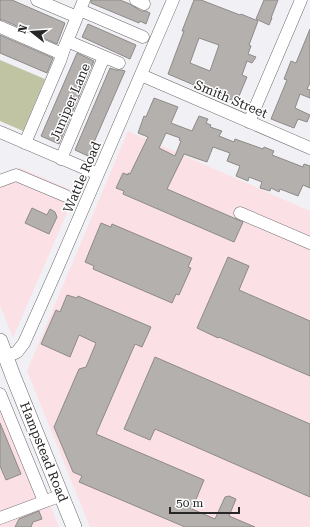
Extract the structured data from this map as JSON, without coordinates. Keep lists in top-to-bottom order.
{
  "streets": {
    "main road": ["Hampstead Road"],
    "street": ["Smith Street", "Juniper Lane", "Wattle Road"]
  },
  "crossings": [
    ["Smith Street", "Wattle Road"],
    ["Wattle Road", "Hampstead Road"]
  ],
  "scale_bar": "50 m",
  "north": "left"
}
